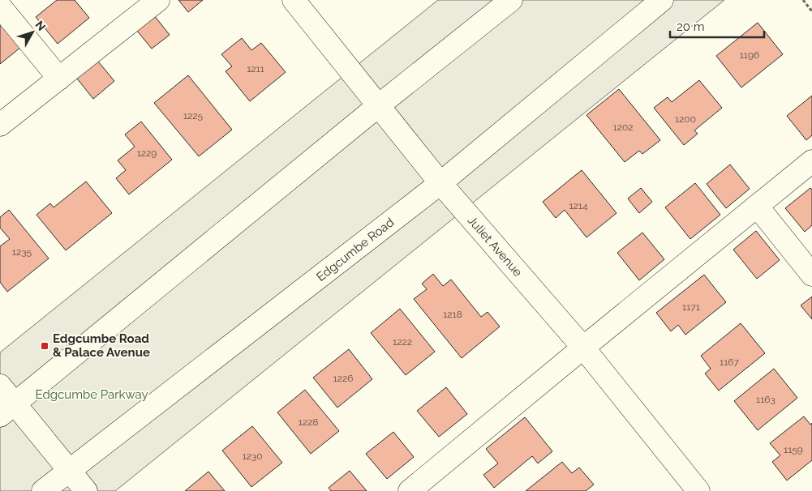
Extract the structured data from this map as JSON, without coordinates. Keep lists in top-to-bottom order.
{
  "streets": {
    "street": ["Juliet Avenue", "Edgcumbe Road"]
  },
  "crossings": [
    ["Juliet Avenue", "Edgcumbe Road"]
  ],
  "parks": ["Edgcumbe Parkway"],
  "places": {
    "transit": ["Edgcumbe Road & Palace Avenue"]
  },
  "house_numbers": [
    "1196",
    "1211",
    "1225",
    "1200",
    "1202",
    "1229",
    "1214",
    "1235",
    "1171",
    "1218",
    "1222",
    "1167",
    "1226",
    "1163",
    "1228",
    "1159",
    "1230"
  ],
  "scale_bar": "20 m",
  "north": "top right"
}
